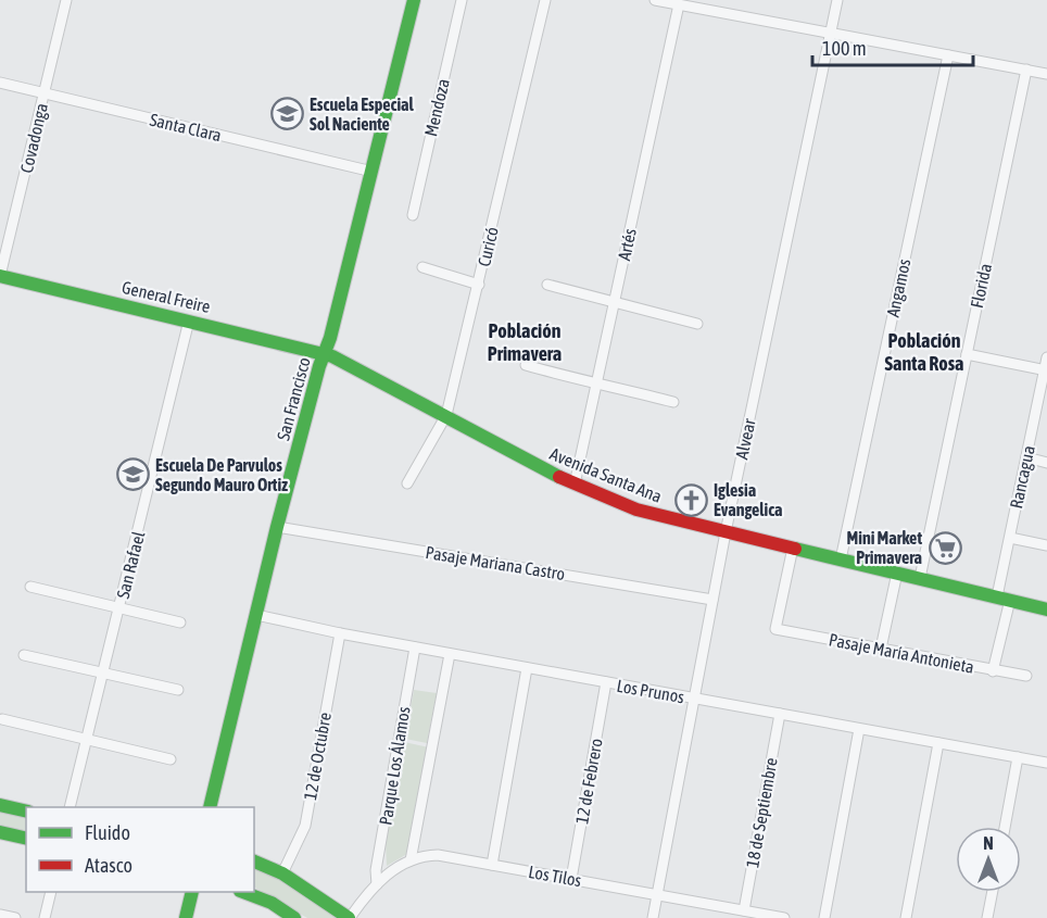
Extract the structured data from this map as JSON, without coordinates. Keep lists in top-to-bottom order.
{
  "streets": {
    "main road": ["General Freire", "San Francisco", "Avenida Santa Ana"],
    "street": [
      "Mendoza",
      "Santa Clara",
      "Covadonga",
      "Artés",
      "Curicó",
      "Florida",
      "Angamos",
      "Alvear",
      "Rancagua",
      "Pasaje Mariana Castro",
      "San Rafael",
      "Pasaje María Antonieta",
      "Los Prunos",
      "12 de Octubre",
      "Parque Los Álamos",
      "12 de Febrero",
      "18 de Septiembre",
      "Los Tilos"
    ]
  },
  "crossings": [
    ["Santa Clara", "Covadonga"],
    ["Santa Clara", "San Francisco"],
    ["Covadonga", "General Freire"],
    ["Artés", "Avenida Santa Ana"],
    ["Curicó", "Avenida Santa Ana"],
    ["Florida", "Avenida Santa Ana"],
    ["Angamos", "Avenida Santa Ana"],
    ["General Freire", "San Francisco"],
    ["General Freire", "Avenida Santa Ana"],
    ["General Freire", "San Rafael"],
    ["San Francisco", "Avenida Santa Ana"],
    ["San Francisco", "Pasaje Mariana Castro"],
    ["San Francisco", "Los Prunos"],
    ["Alvear", "Avenida Santa Ana"],
    ["Alvear", "Pasaje Mariana Castro"],
    ["Alvear", "Los Prunos"],
    ["Alvear", "Los Tilos"],
    ["Avenida Santa Ana", "Rancagua"],
    ["Avenida Santa Ana", "Pasaje María Antonieta"],
    ["Rancagua", "Pasaje María Antonieta"],
    ["Los Prunos", "12 de Octubre"],
    ["Los Prunos", "Parque Los Álamos"],
    ["Los Prunos", "12 de Febrero"],
    ["Los Prunos", "18 de Septiembre"],
    ["Parque Los Álamos", "Los Tilos"],
    ["12 de Febrero", "Los Tilos"],
    ["18 de Septiembre", "Los Tilos"]
  ],
  "districts": ["Población Primavera", "Población Santa Rosa"],
  "places": {
    "school or university": ["Escuela Especial Sol Naciente", "Escuela De Parvulos Segundo Mauro Ortiz"],
    "church": ["Iglesia Evangelica"],
    "supermarket": ["Mini Market Primavera"]
  },
  "legend": ["Fluido", "Atasco"],
  "scale_bar": "100 m",
  "north": "top"
}
